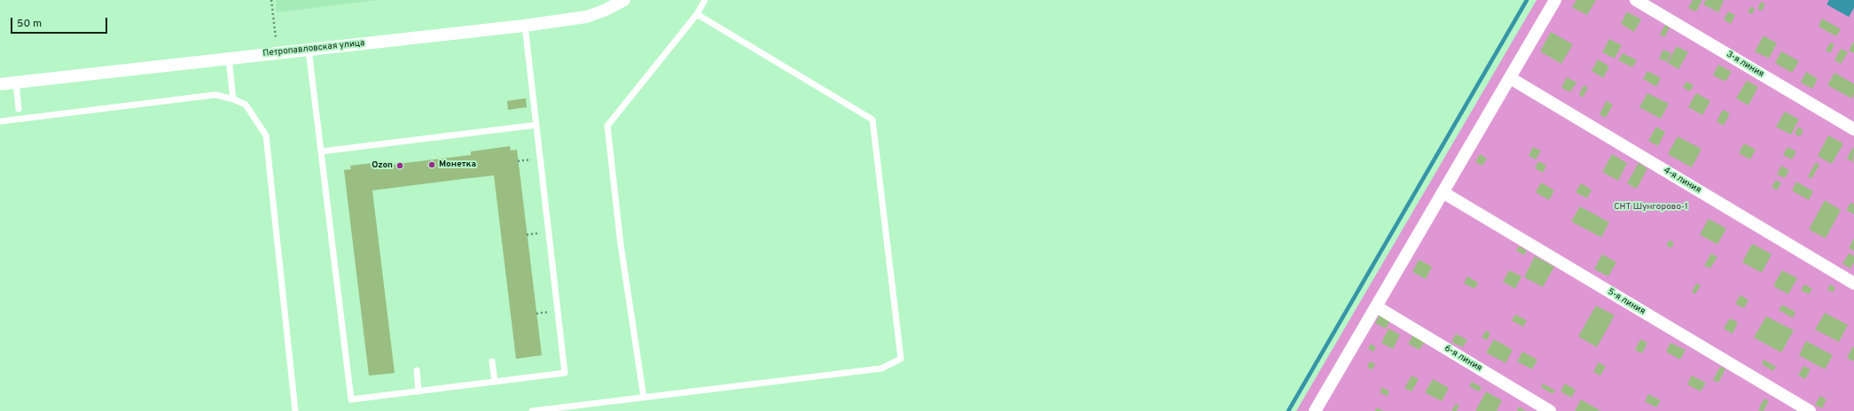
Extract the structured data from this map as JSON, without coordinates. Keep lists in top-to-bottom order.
{
  "streets": {
    "street": [
      "Петропавловская улица",
      "3-я линия",
      "4-я линия",
      "5-я линия",
      "6-я линия"
    ]
  },
  "parks": ["СНТ Шунгорово-1"],
  "places": ["Монетка", "Ozon"],
  "scale_bar": "50 m"
}
